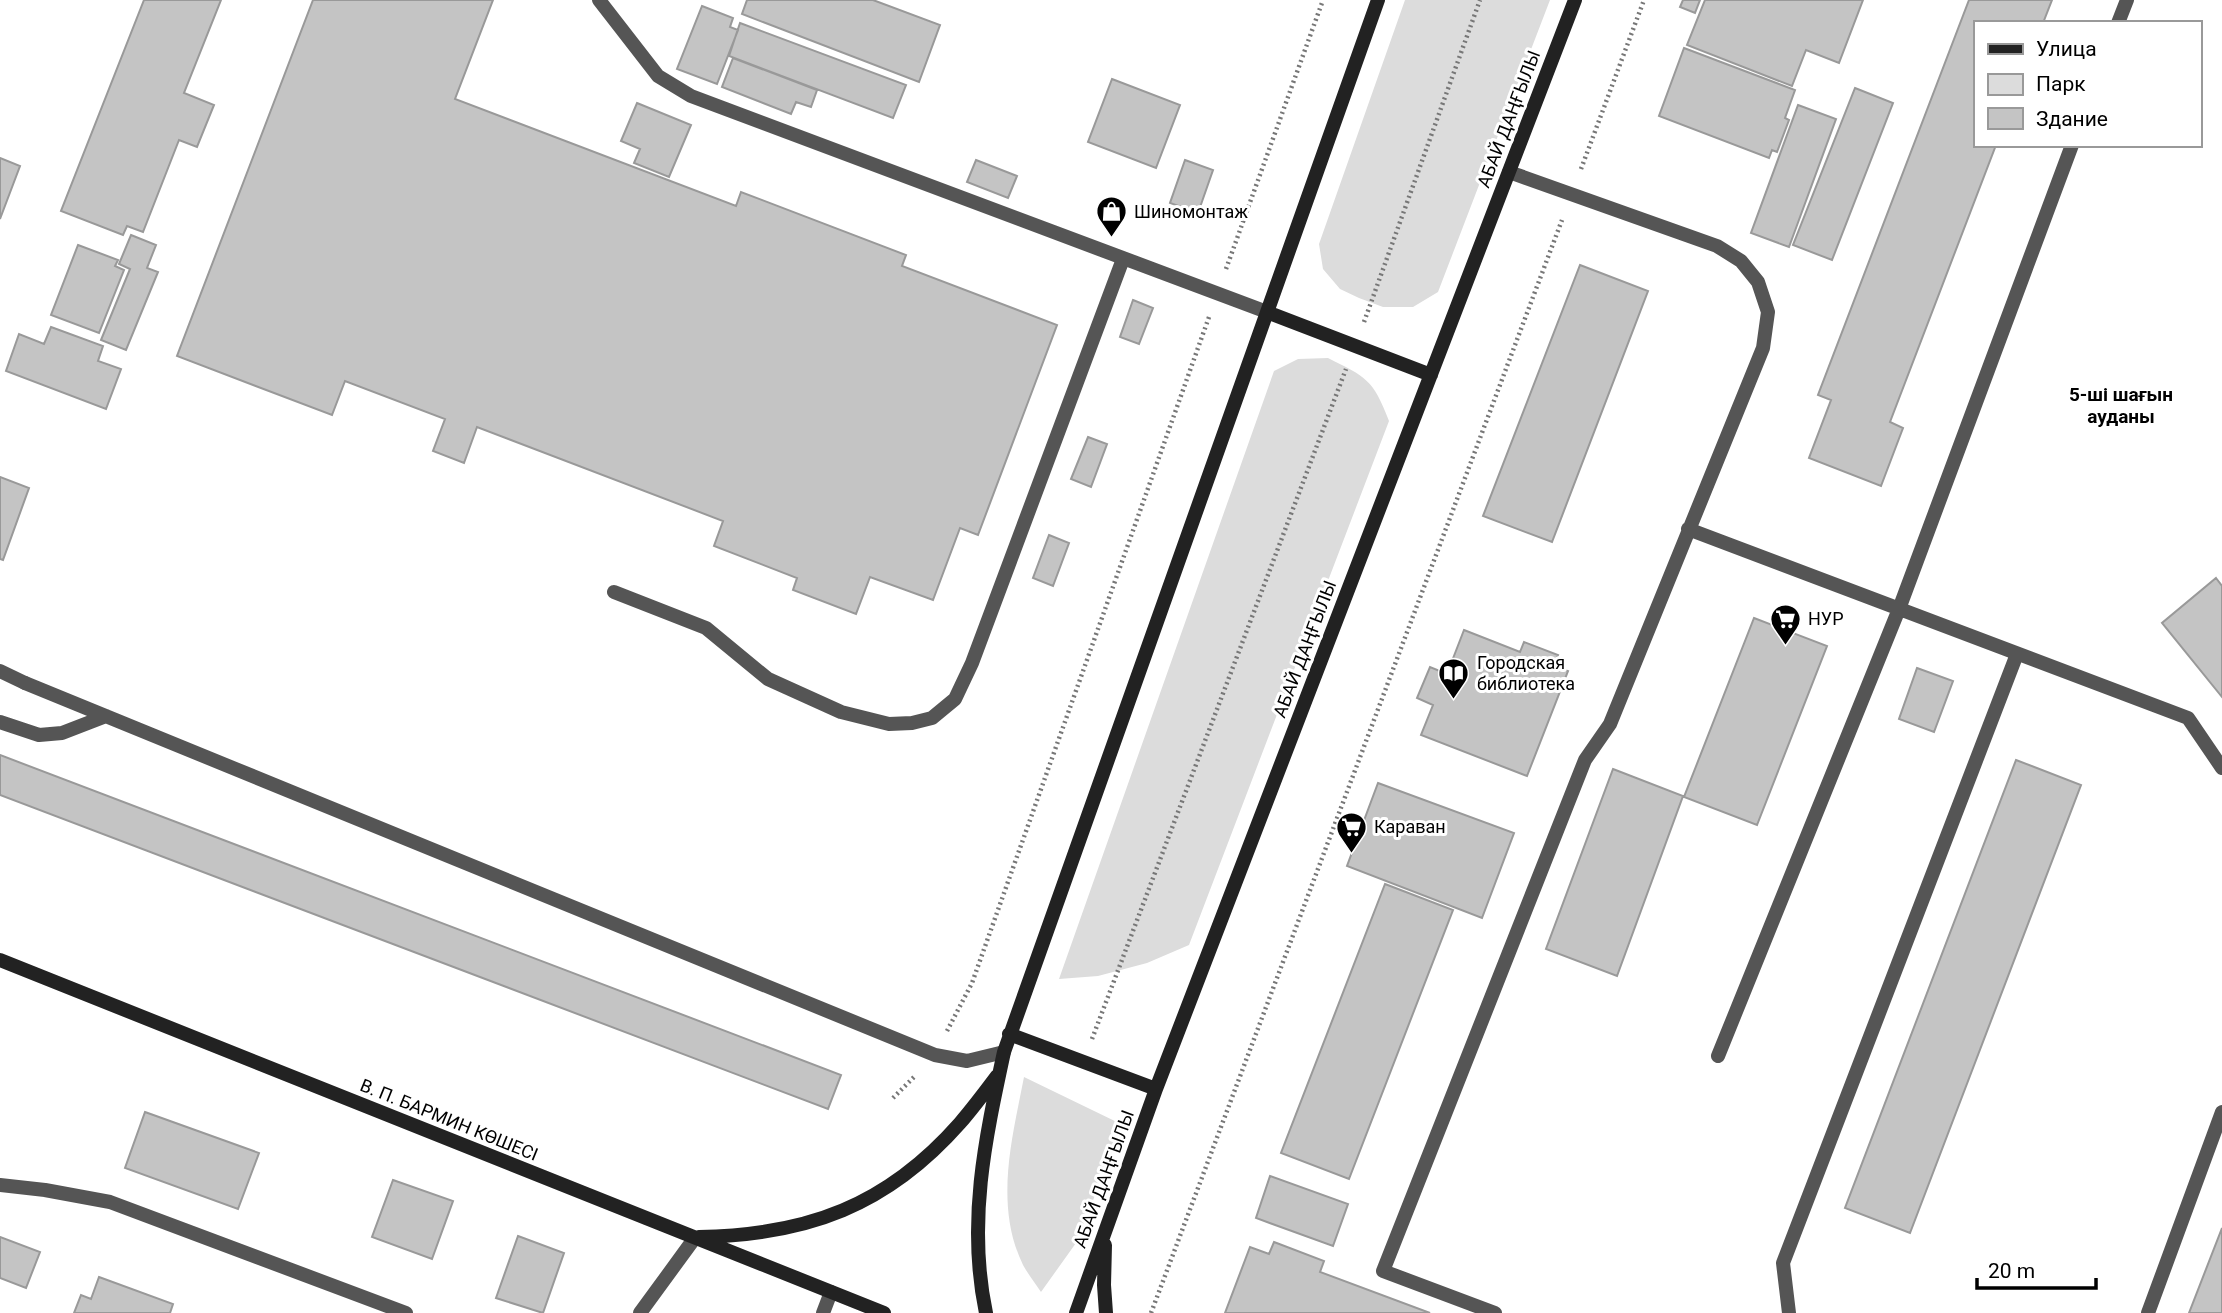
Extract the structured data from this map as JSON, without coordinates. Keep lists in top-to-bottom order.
{
  "streets": {
    "main road": ["АБАЙ ДАҢҒЫЛЫ", "В. П. БАРМИН КӨШЕСІ"]
  },
  "districts": ["5-ші шағын ауданы"],
  "places": {
    "shop": ["Шиномонтаж"],
    "supermarket": ["НУР", "Караван"],
    "library": ["Городская библиотека"]
  },
  "legend": ["Улица", "Парк", "Здание"],
  "scale_bar": "20 m"
}
